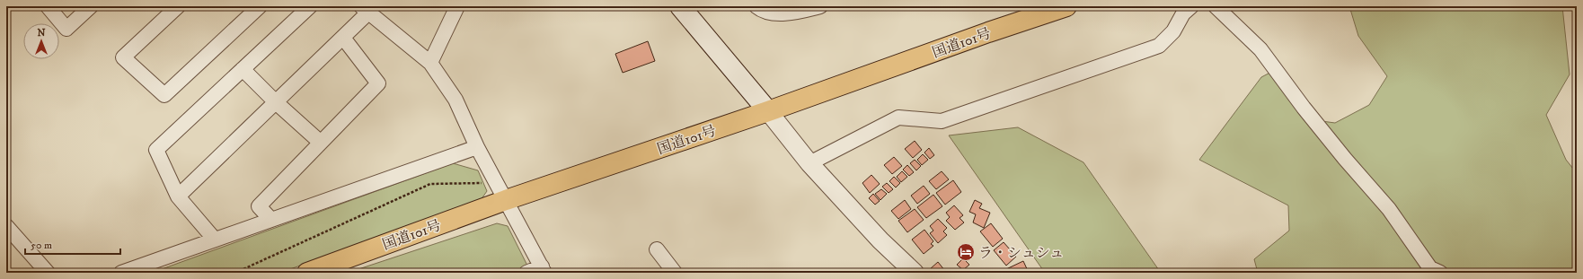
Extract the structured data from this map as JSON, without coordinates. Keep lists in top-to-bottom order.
{
  "streets": {
    "highway": ["国道101号"]
  },
  "places": {
    "hotel": ["ラ・シュシュ"]
  },
  "scale_bar": "50 m",
  "north": "top"
}
